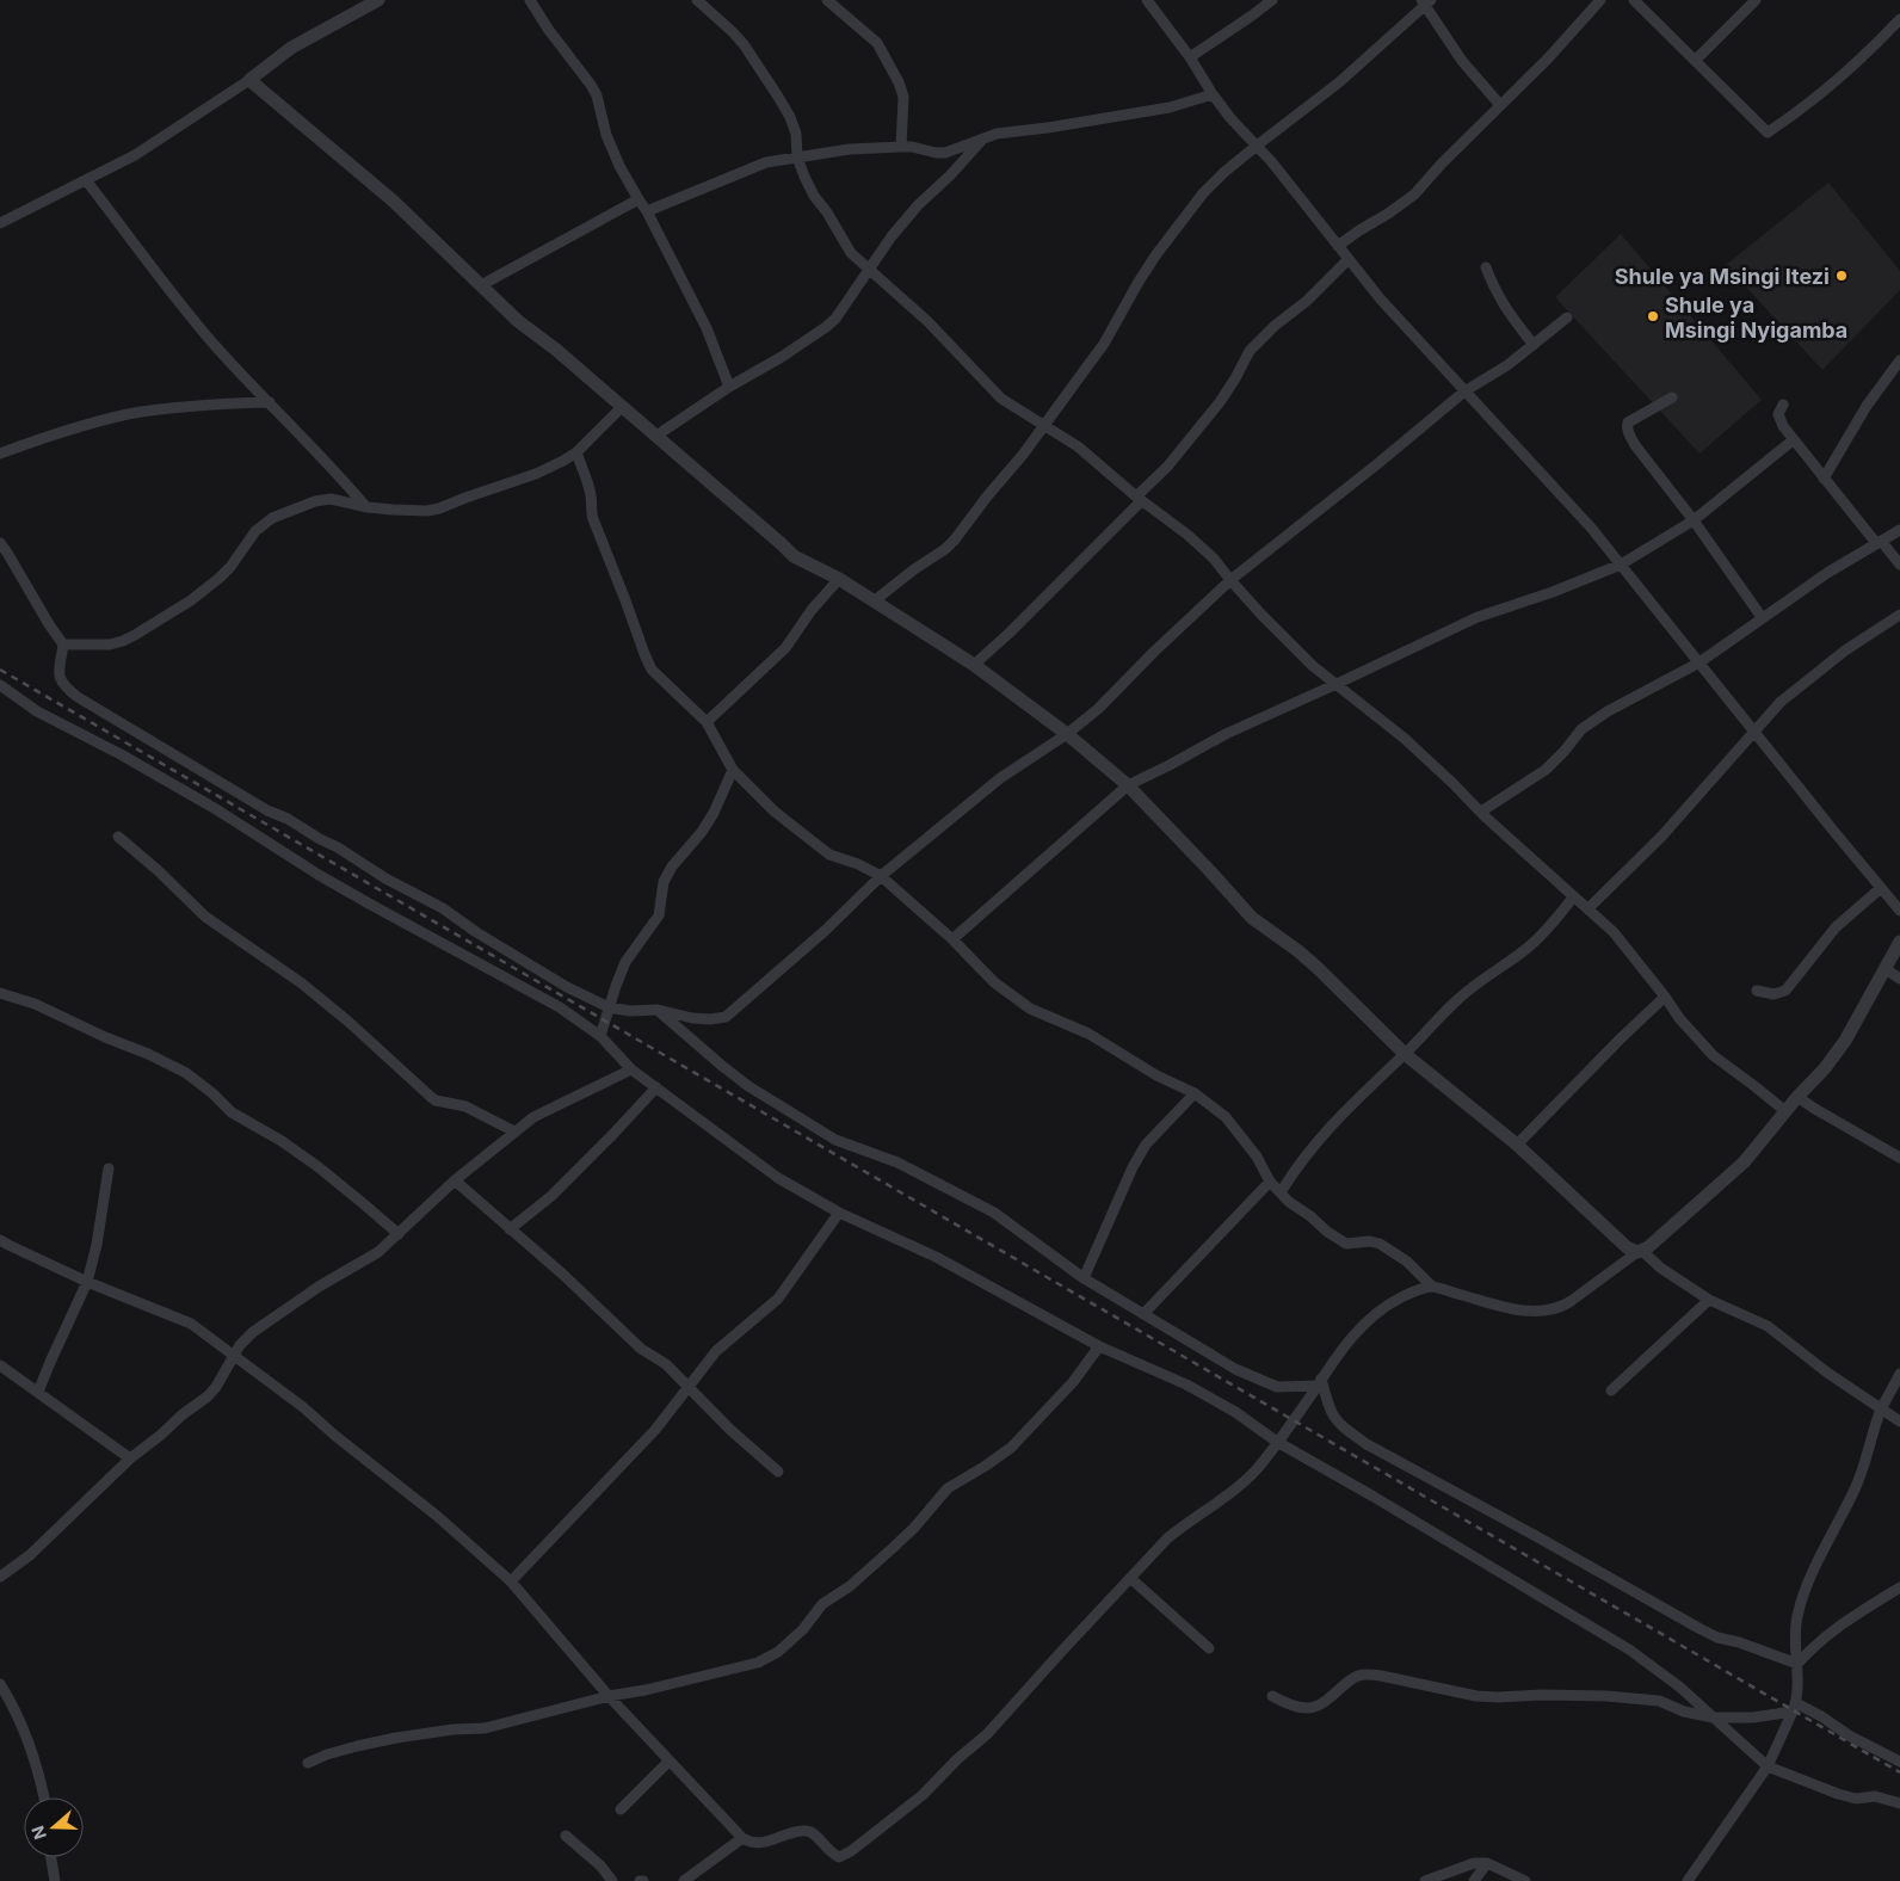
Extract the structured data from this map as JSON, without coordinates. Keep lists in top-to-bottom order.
{
  "places": ["Shule ya Msingi Itezi", "Shule ya Msingi Nyigamba"],
  "north": "left"
}
